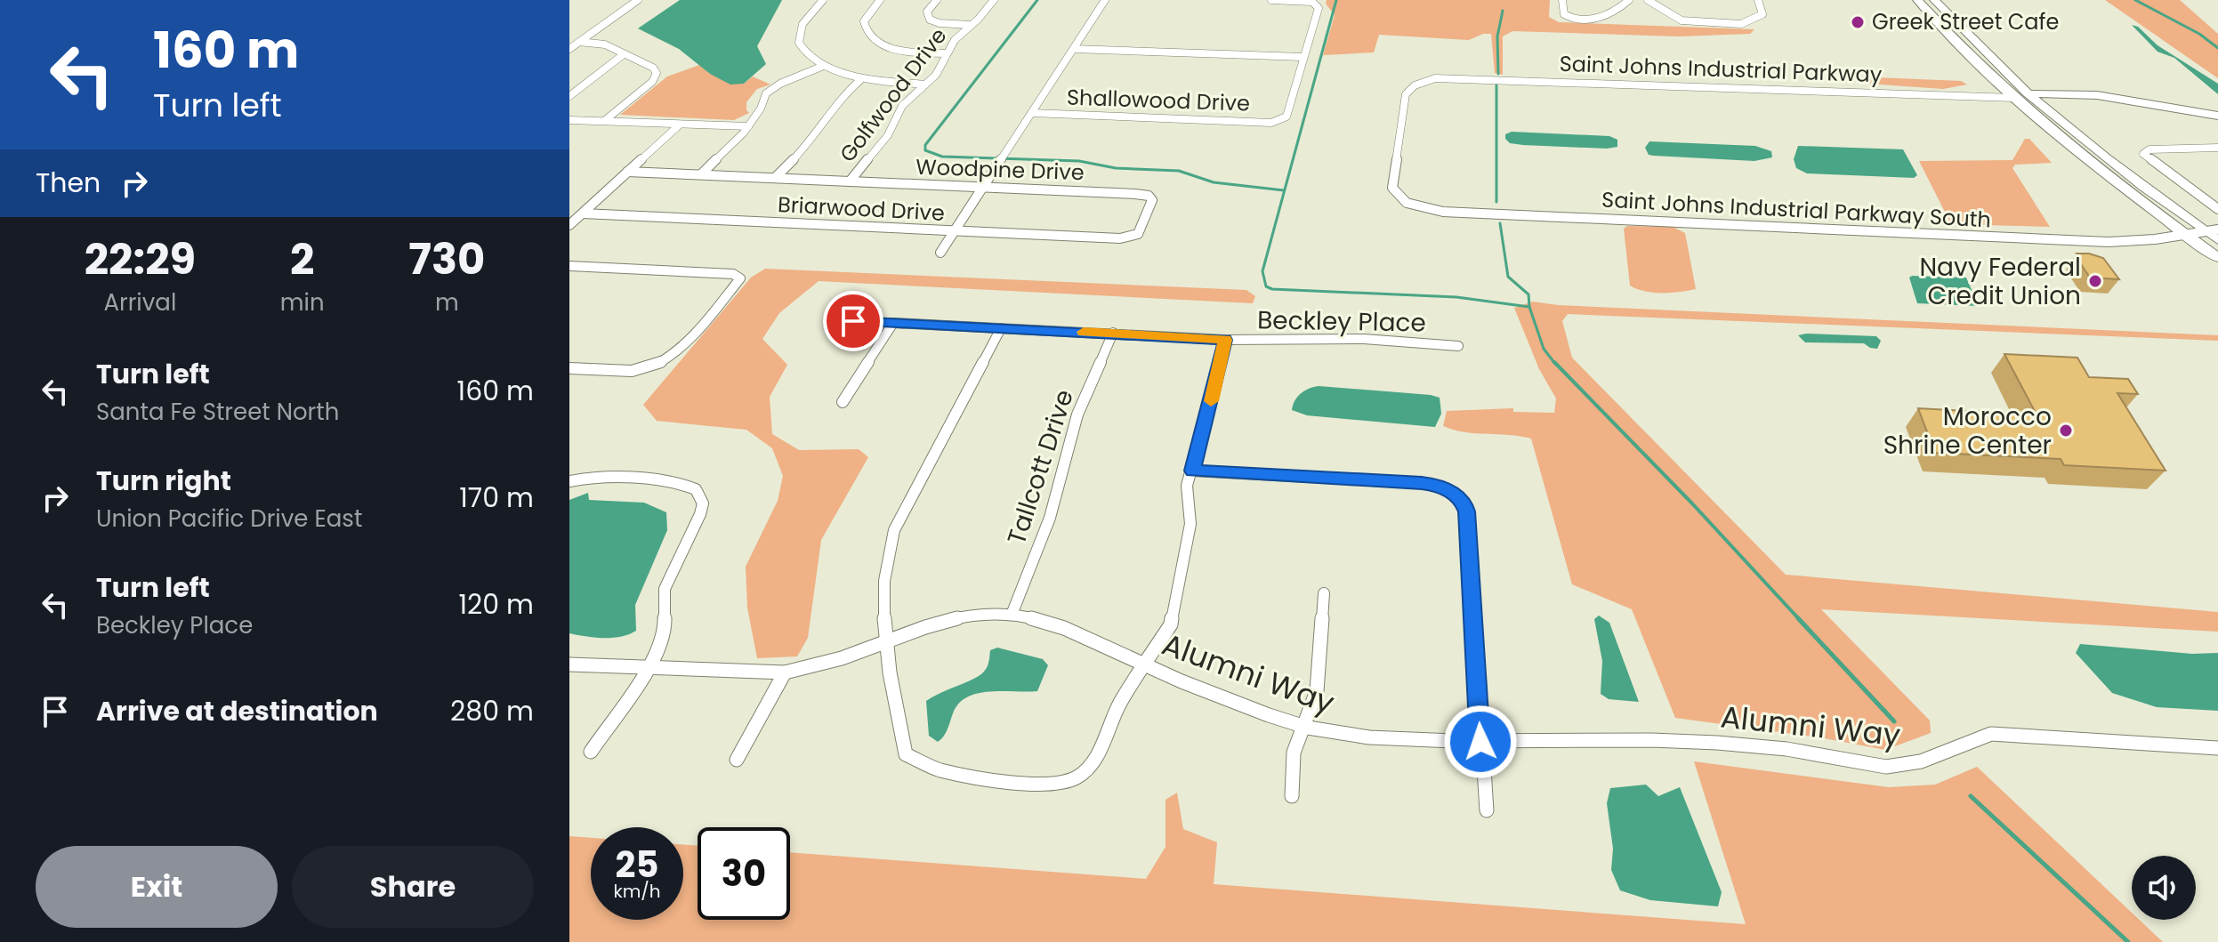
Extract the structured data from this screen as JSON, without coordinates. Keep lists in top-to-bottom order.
{
  "streets": {
    "street": [
      "Saint Johns Industrial Parkway",
      "Golfwood Drive",
      "Shallowood Drive",
      "Woodpine Drive",
      "Briarwood Drive",
      "Saint Johns Industrial Parkway South",
      "Beckley Place",
      "Tallcott Drive",
      "Alumni Way"
    ]
  },
  "crossings": [
    ["Saint Johns Industrial Parkway", "Saint Johns Industrial Parkway South"],
    ["Golfwood Drive", "Woodpine Drive"],
    ["Woodpine Drive", "Briarwood Drive"],
    ["Beckley Place", "Tallcott Drive"],
    ["Tallcott Drive", "Alumni Way"]
  ],
  "places": ["Greek Street Cafe", "Navy Federal Credit Union", "Morocco Shrine Center"],
  "page": {
    "turn": ["160 m", "Turn left"],
    "then": "Then",
    "eta": [
      "22:29",
      "Arrival",
      "2",
      "min",
      "730",
      "m"
    ],
    "list": [
      {
        "name": "Turn left",
        "note": "Santa Fe Street North",
        "value": "160 m"
      },
      {
        "name": "Turn right",
        "note": "Union Pacific Drive East",
        "value": "170 m"
      },
      {
        "name": "Turn left",
        "note": "Beckley Place",
        "value": "120 m"
      },
      {
        "name": "Arrive at destination",
        "value": "280 m"
      }
    ],
    "speed": "25 km/h",
    "limit": "30",
    "buttons": ["Exit", "Share"]
  }
}
